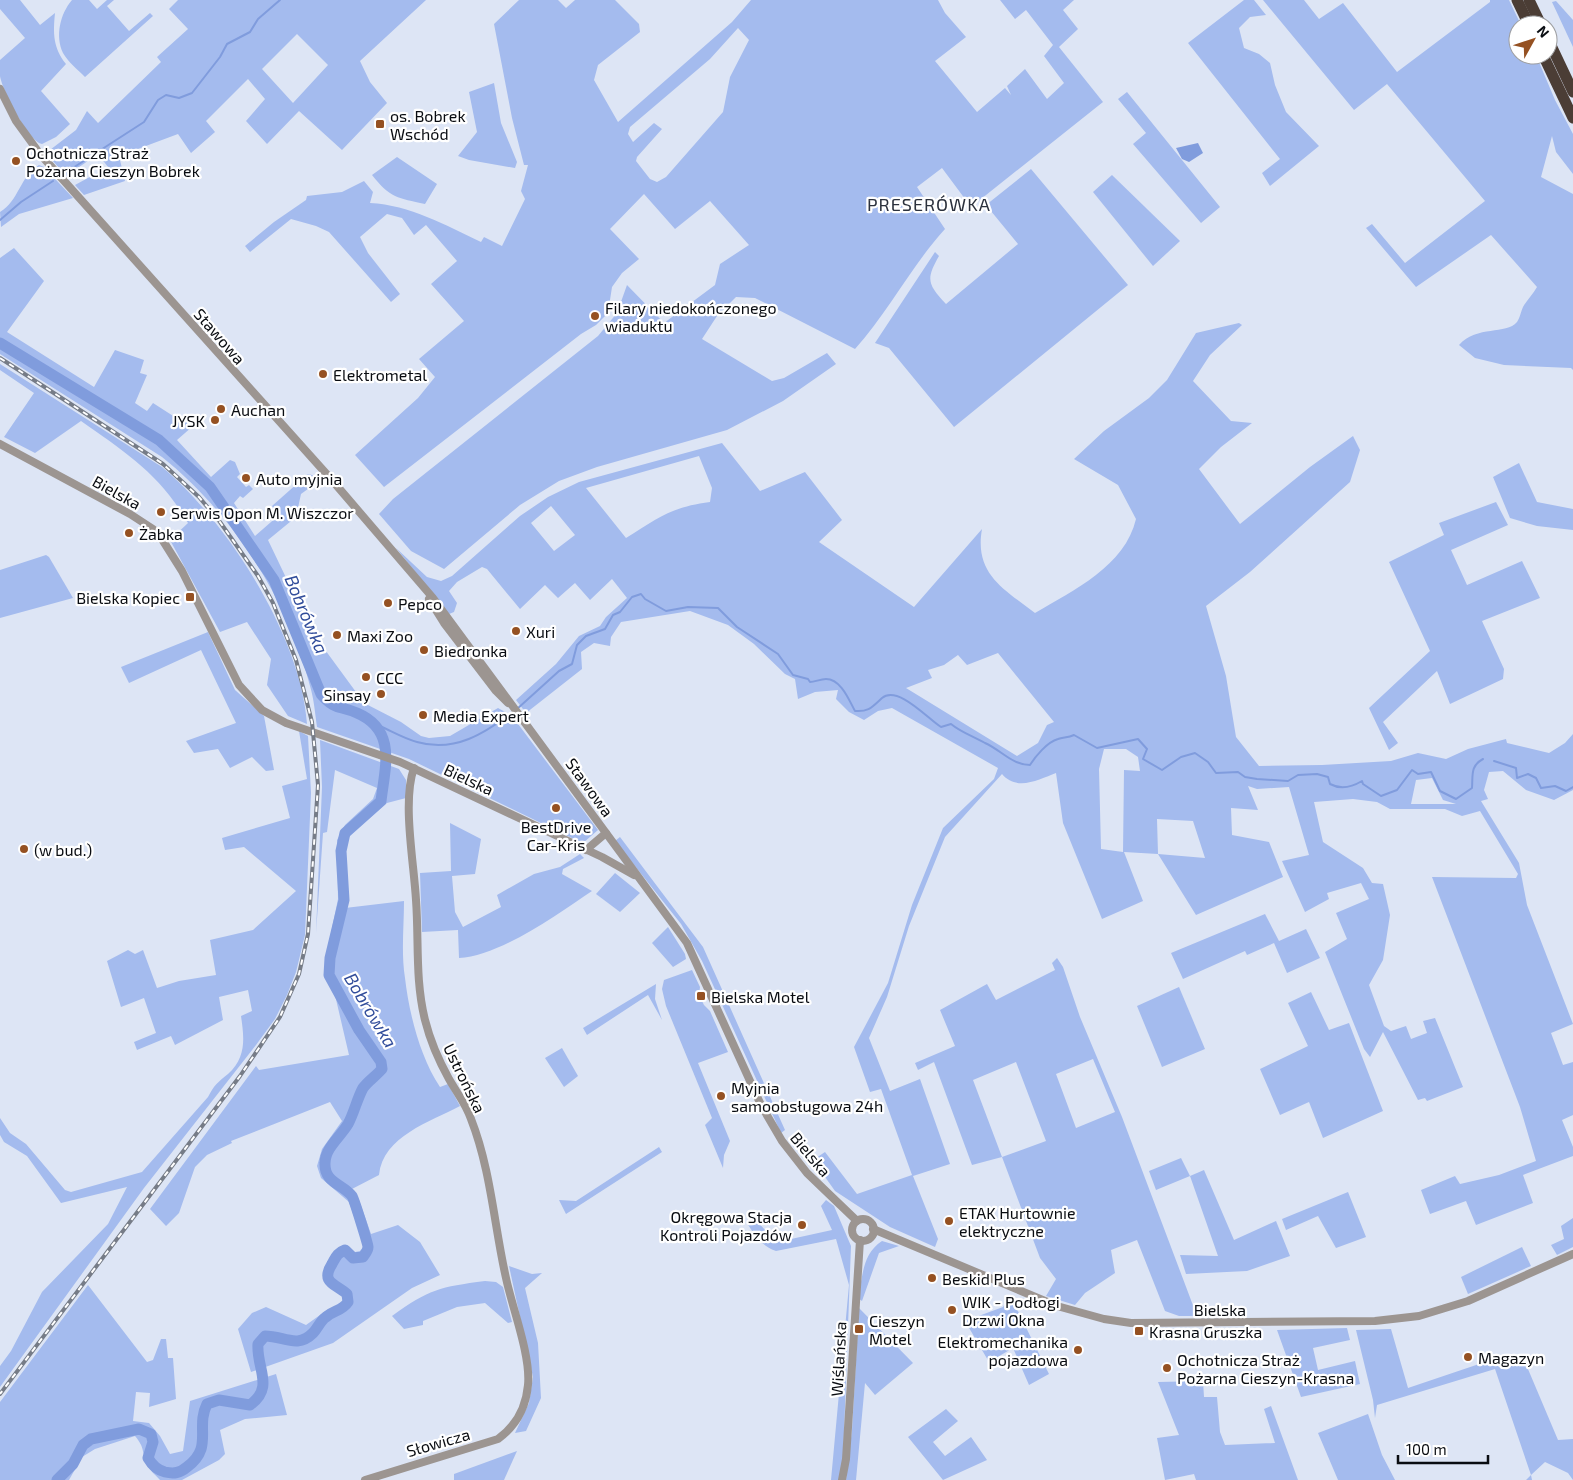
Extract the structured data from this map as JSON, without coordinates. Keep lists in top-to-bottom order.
{
  "streets": {
    "street": [
      "Stawowa",
      "Bielska",
      "Ustrońska",
      "Wiślańska",
      "Słowicza"
    ]
  },
  "crossings": [
    ["Stawowa", "Bielska"],
    ["Bielska", "Ustrońska"],
    ["Bielska", "Wiślańska"],
    ["Ustrońska", "Słowicza"]
  ],
  "districts": ["PRESERÓWKA"],
  "water": ["Bobrówka"],
  "places": {
    "transit": [
      "os. Bobrek Wschód",
      "Bielska Kopiec",
      "Bielska Motel",
      "Cieszyn Motel",
      "Krasna Gruszka"
    ],
    "other": [
      "Ochotnicza Straż Pożarna Cieszyn Bobrek",
      "Filary niedokończonego wiaduktu",
      "Elektrometal",
      "Auchan",
      "JYSK",
      "Auto myjnia",
      "Serwis Opon M. Wiszczor",
      "Żabka",
      "Pepco",
      "Xuri",
      "Maxi Zoo",
      "Biedronka",
      "CCC",
      "Sinsay",
      "Media Expert",
      "BestDrive Car-Kris",
      "(w bud.)",
      "Myjnia samoobsługowa 24h",
      "ETAK Hurtownie elektryczne",
      "Okręgowa Stacja Kontroli Pojazdów",
      "Beskid Plus",
      "WIK - Podłogi Drzwi Okna",
      "Elektromechanika pojazdowa",
      "Magazyn",
      "Ochotnicza Straż Pożarna Cieszyn-Krasna"
    ]
  },
  "scale_bar": "100 m",
  "north": "top right"
}
